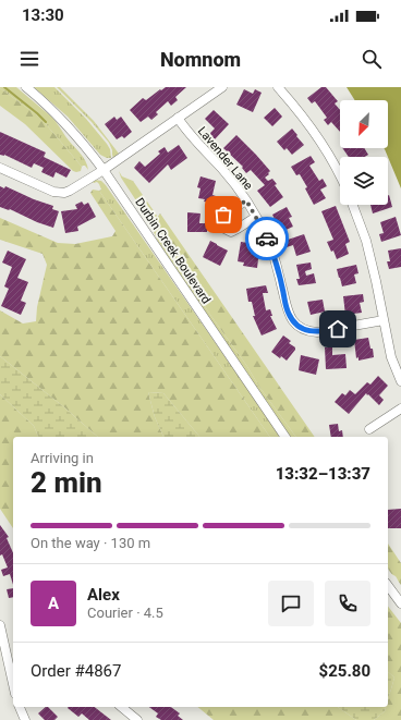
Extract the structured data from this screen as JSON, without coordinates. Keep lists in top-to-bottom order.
{
  "streets": {
    "street": ["Lavender Lane", "Durbin Creek Boulevard"]
  },
  "north": "bottom left",
  "page": {
    "status": "13:30",
    "header": "Nomnom",
    "heading": ["2 min", "Arriving in", "13:32–13:37"],
    "panel": [
      "Alex",
      "Courier · 4.5",
      "Order #4867",
      "$25.80"
    ],
    "bar": "On the way · 130 m",
    "round": "A"
  }
}
